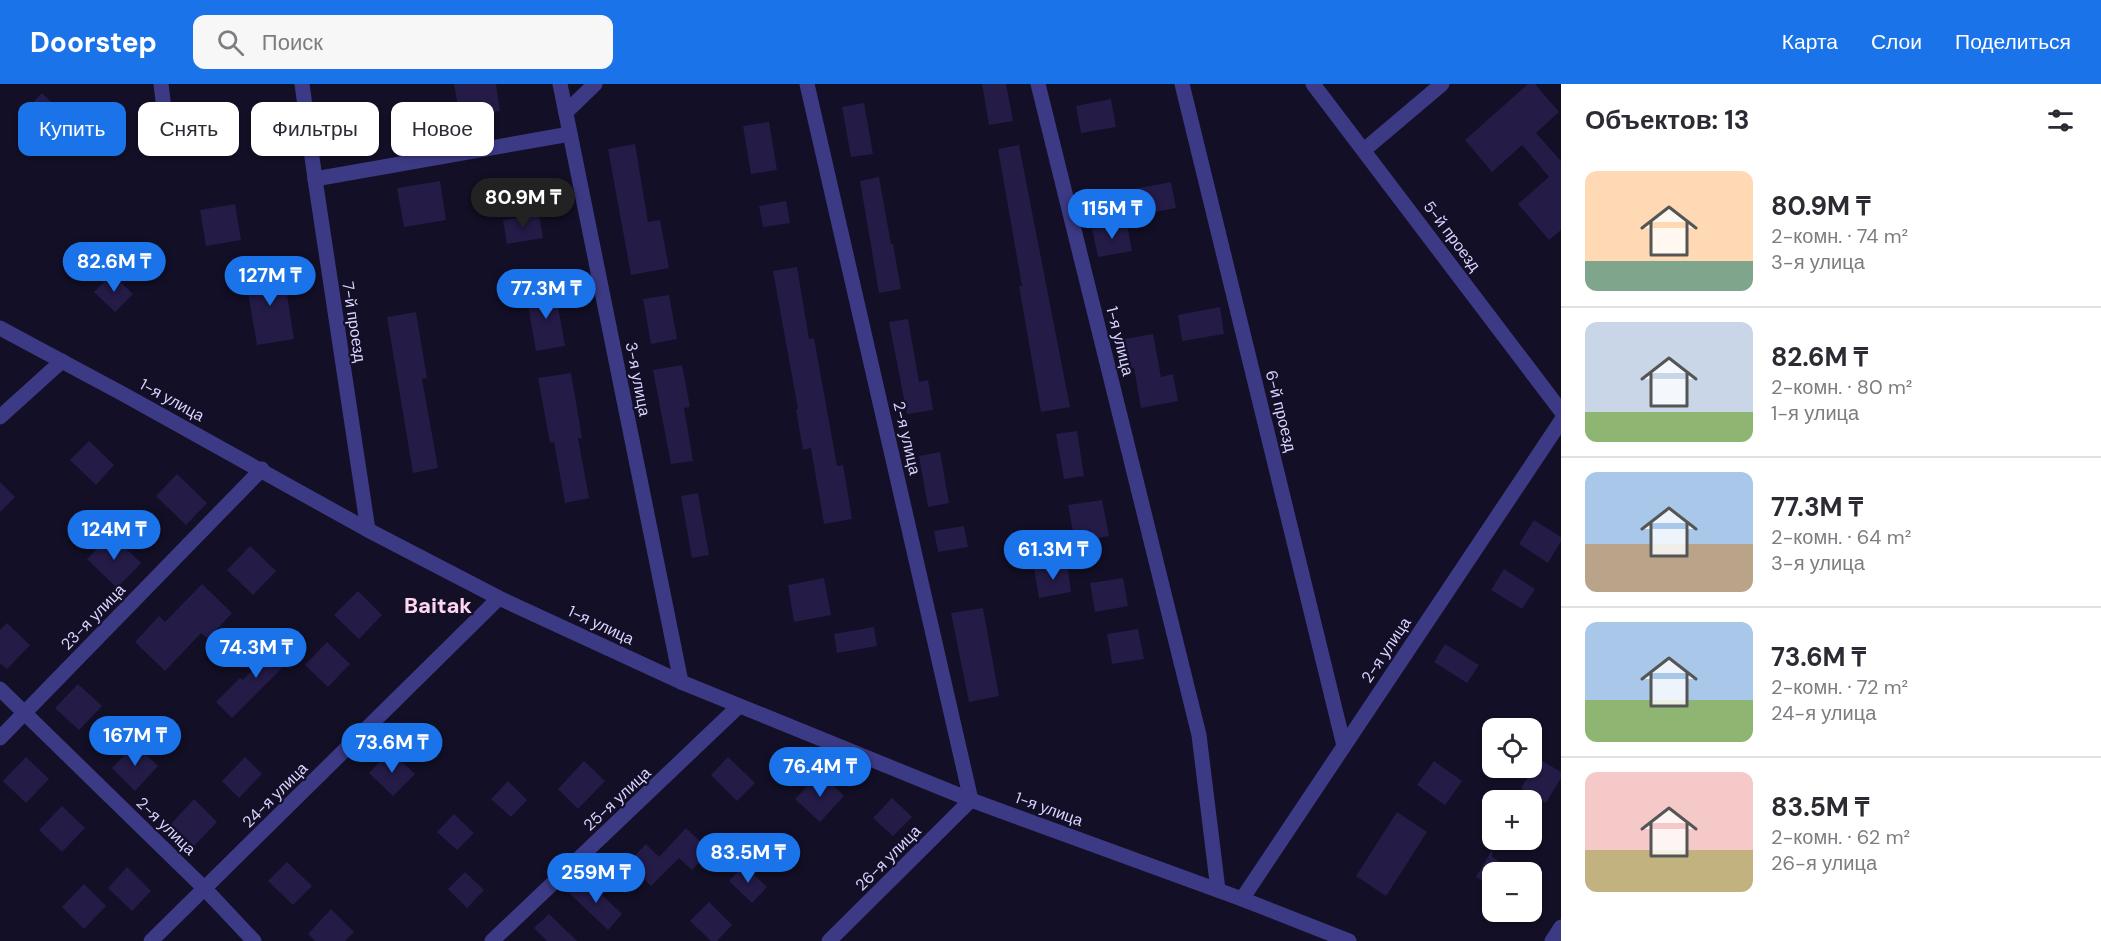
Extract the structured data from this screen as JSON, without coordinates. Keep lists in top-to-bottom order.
{
  "streets": {
    "street": [
      "5-й проезд",
      "7-й проезд",
      "1-я улица",
      "3-я улица",
      "6-й проезд",
      "2-я улица",
      "23-я улица",
      "24-я улица",
      "25-я улица",
      "26-я улица"
    ]
  },
  "crossings": [
    ["7-й проезд", "1-я улица"],
    ["1-я улица", "3-я улица"],
    ["1-я улица", "2-я улица"],
    ["1-я улица", "23-я улица"],
    ["1-я улица", "24-я улица"],
    ["1-я улица", "25-я улица"],
    ["1-я улица", "26-я улица"],
    ["6-й проезд", "2-я улица"],
    ["2-я улица", "23-я улица"],
    ["2-я улица", "24-я улица"],
    ["2-я улица", "26-я улица"]
  ],
  "districts": ["Baitak"],
  "page": {
    "header": "Doorstep",
    "search": "Поиск",
    "nav": ["Карта", "Слои", "Поделиться"],
    "heading": "Объектов: 13",
    "chip": [
      "Купить",
      "Снять",
      "Фильтры",
      "Новое"
    ],
    "list": [
      {
        "name": "80.9M ₸",
        "note": "2-комн. · 74 m² · 3-я улица"
      },
      {
        "name": "82.6M ₸",
        "note": "2-комн. · 80 m² · 1-я улица"
      },
      {
        "name": "77.3M ₸",
        "note": "2-комн. · 64 m² · 3-я улица"
      },
      {
        "name": "73.6M ₸",
        "note": "2-комн. · 72 m² · 24-я улица"
      },
      {
        "name": "83.5M ₸",
        "note": "2-комн. · 62 m² · 26-я улица"
      }
    ],
    "price": [
      "80.9M ₸",
      "115M ₸",
      "82.6M ₸",
      "127M ₸",
      "77.3M ₸",
      "124M ₸",
      "61.3M ₸",
      "74.3M ₸",
      "167M ₸",
      "73.6M ₸",
      "76.4M ₸",
      "83.5M ₸",
      "259M ₸"
    ],
    "map_buttons": ["+", "−"]
  }
}
